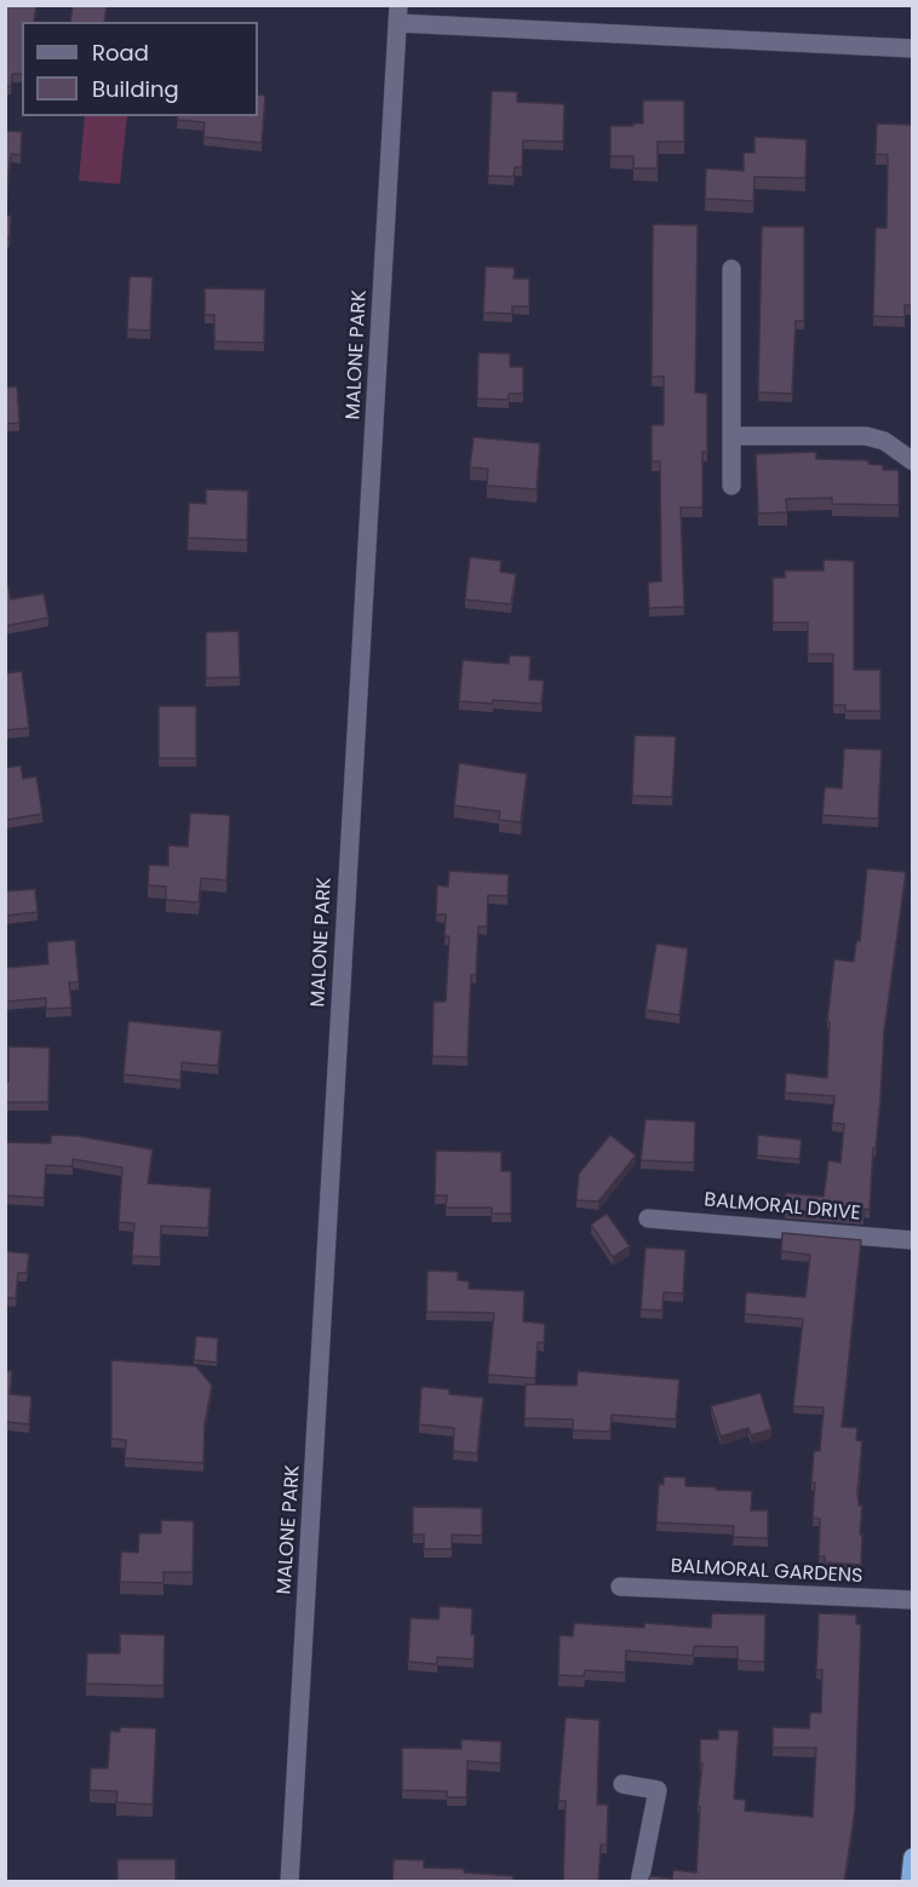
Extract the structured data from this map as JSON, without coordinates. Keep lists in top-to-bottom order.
{
  "streets": {
    "street": ["MALONE PARK", "BALMORAL DRIVE", "BALMORAL GARDENS"]
  },
  "legend": ["Road", "Building"]
}
